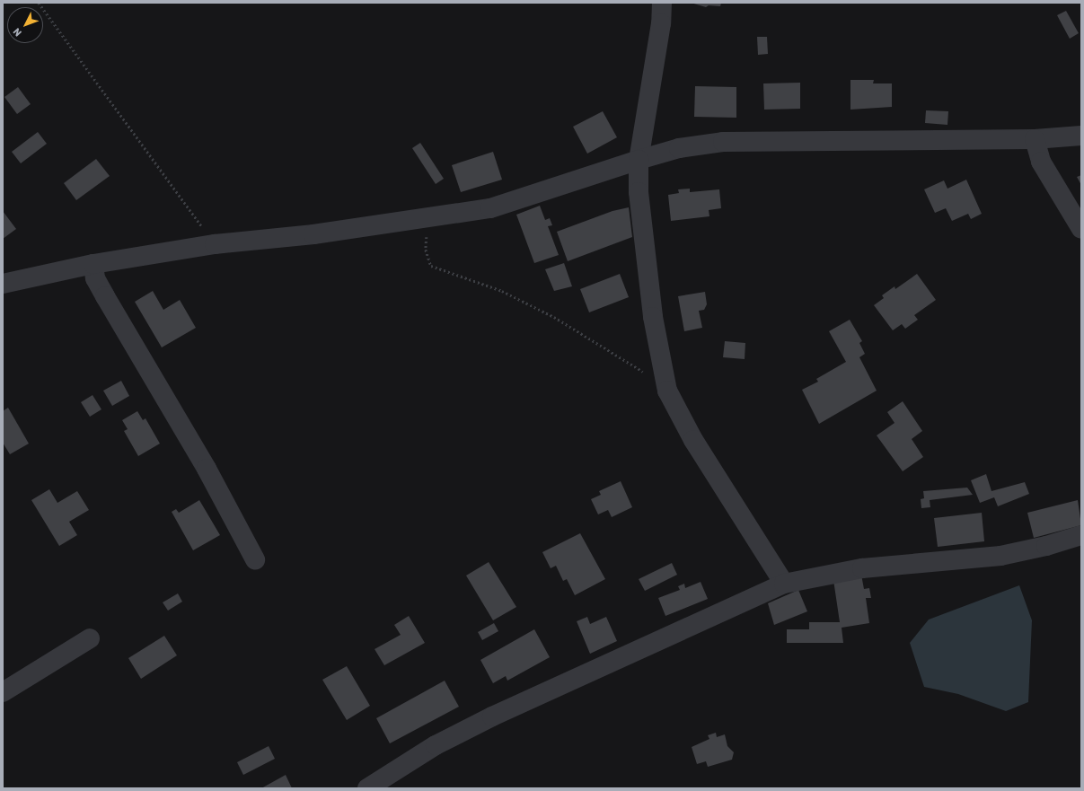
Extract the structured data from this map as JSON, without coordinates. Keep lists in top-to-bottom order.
{
  "north": "bottom left"
}
